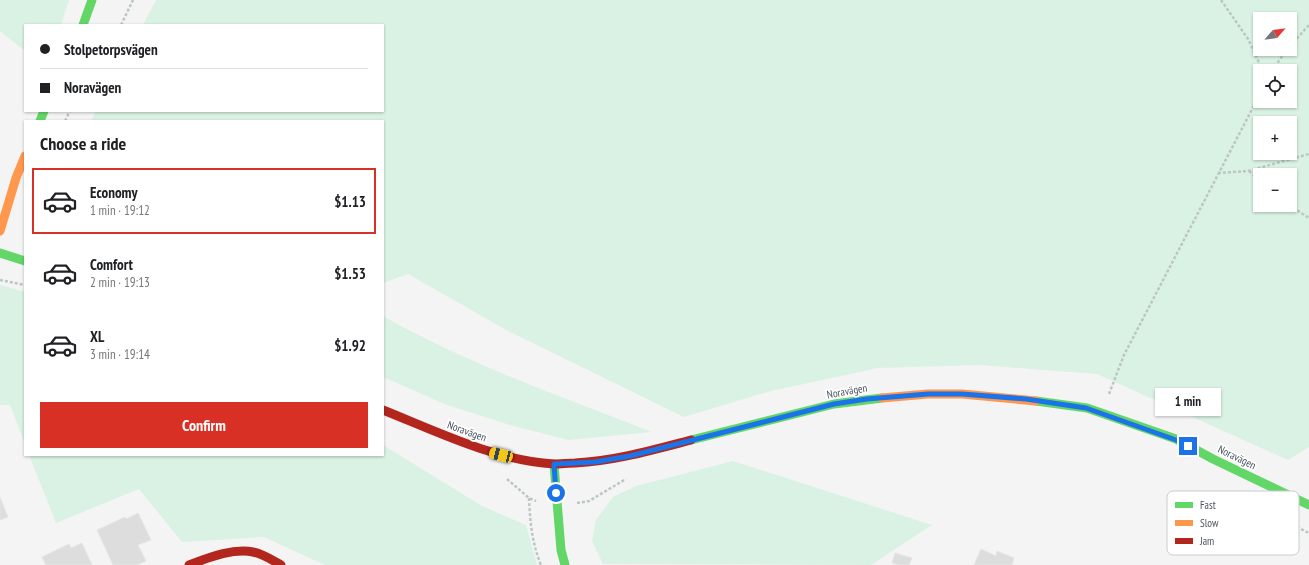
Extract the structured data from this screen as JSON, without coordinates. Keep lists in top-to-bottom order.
{
  "streets": {
    "street": ["Noravägen"]
  },
  "legend": ["Fast", "Slow", "Jam"],
  "north": "top right",
  "page": {
    "map_buttons": ["+", "−"],
    "banner": ["Stolpetorpsvägen", "Noravägen"],
    "heading": "Choose a ride",
    "list": [
      {
        "name": "Economy",
        "note": "1 min · 19:12",
        "value": "$1.13"
      },
      {
        "name": "Comfort",
        "note": "2 min · 19:13",
        "value": "$1.53"
      },
      {
        "name": "XL",
        "note": "3 min · 19:14",
        "value": "$1.92"
      }
    ],
    "bubble": "1 min",
    "buttons": "Confirm"
  }
}
